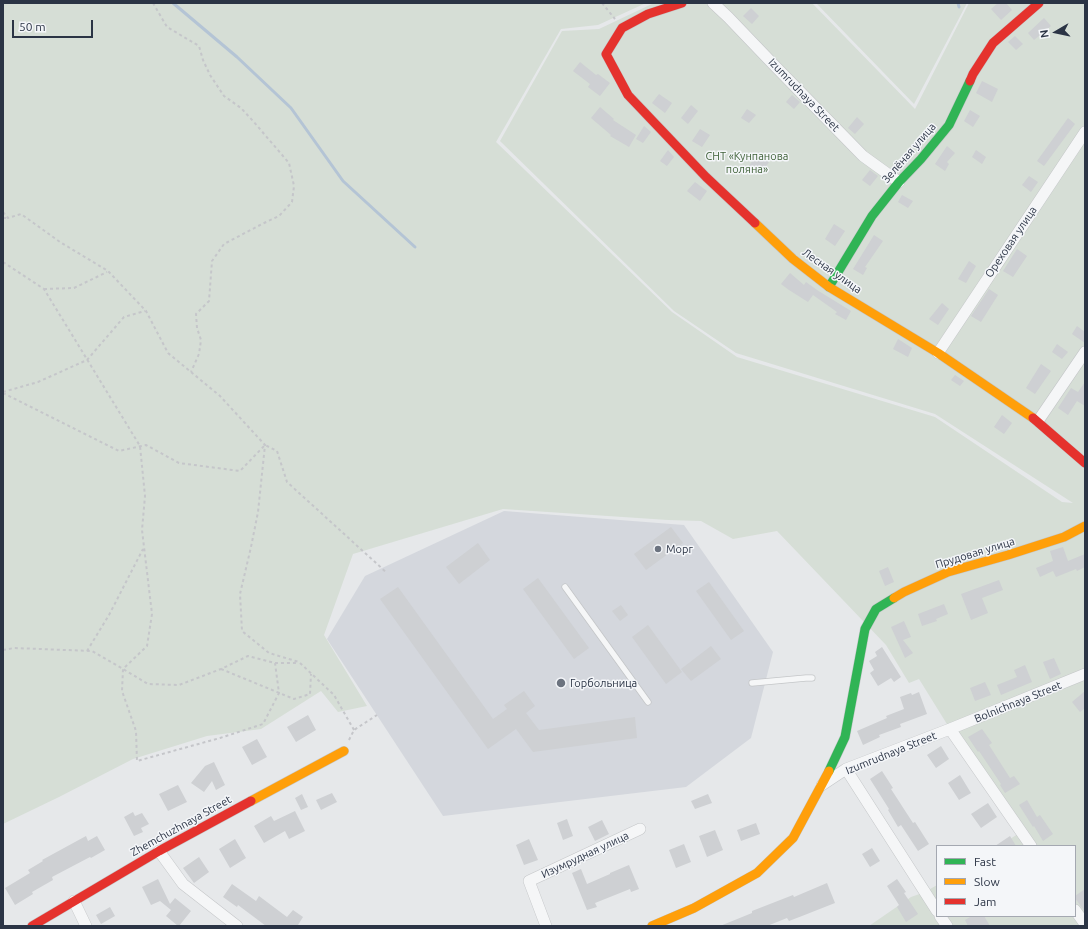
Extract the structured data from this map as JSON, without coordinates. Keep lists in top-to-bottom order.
{
  "streets": {
    "street": [
      "Izumrudnaya Street",
      "Зелёная улица",
      "Ореховая улица",
      "Лесная улица",
      "Прудовая улица",
      "Bolnichnaya Street",
      "Zhemchuzhnaya Street",
      "Изумрудная улица"
    ]
  },
  "crossings": [
    ["Izumrudnaya Street", "Зелёная улица"],
    ["Izumrudnaya Street", "Прудовая улица"],
    ["Izumrudnaya Street", "Bolnichnaya Street"],
    ["Зелёная улица", "Лесная улица"],
    ["Ореховая улица", "Лесная улица"]
  ],
  "parks": ["СНТ «Кунпанова поляна»"],
  "places": ["Морг", "Горбольница"],
  "legend": ["Fast", "Slow", "Jam"],
  "scale_bar": "50 m",
  "north": "left"
}
